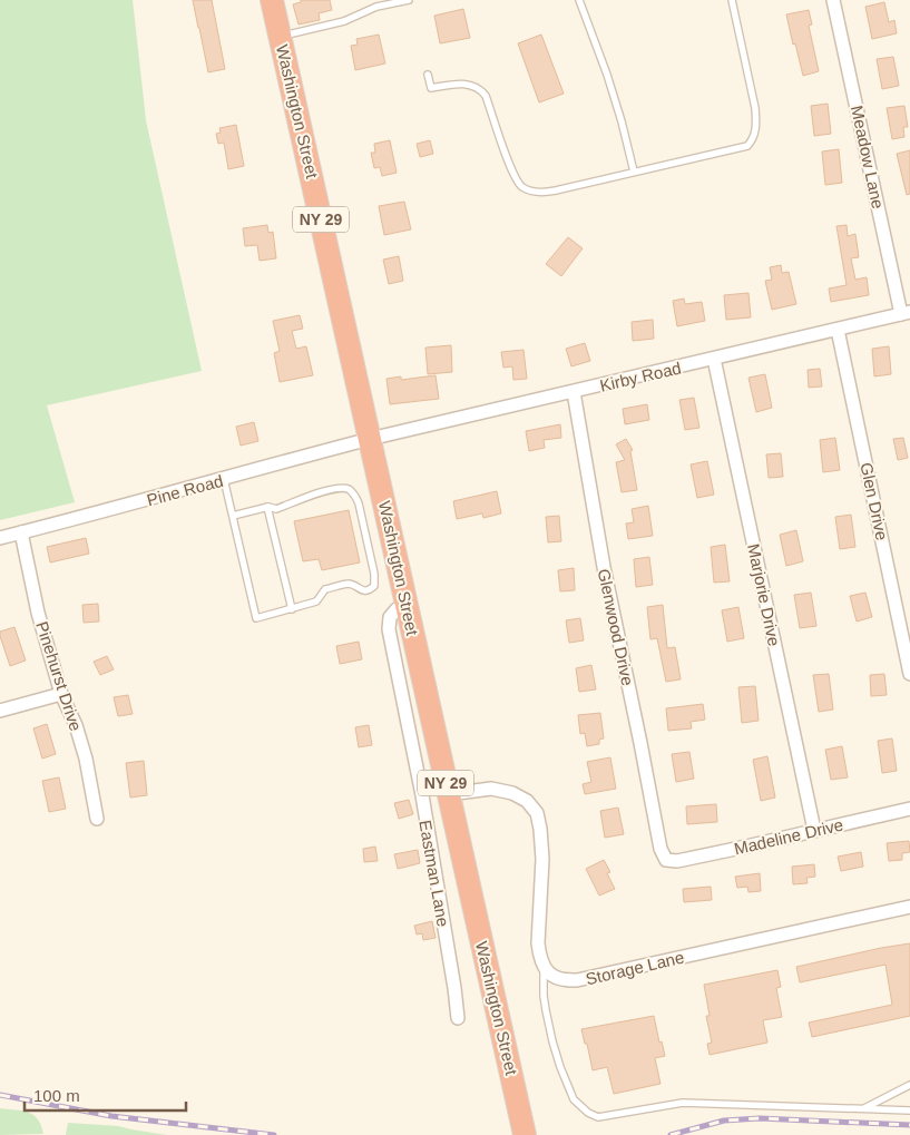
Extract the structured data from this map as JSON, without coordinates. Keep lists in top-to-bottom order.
{
  "streets": {
    "highway": ["Washington Street", "NY 29"],
    "street": [
      "Meadow Lane",
      "Kirby Road",
      "Pine Road",
      "Glen Drive",
      "Marjorie Drive",
      "Glenwood Drive",
      "Pinehurst Drive",
      "Madeline Drive",
      "Eastman Lane",
      "Storage Lane"
    ]
  },
  "crossings": [
    ["Washington Street", "Kirby Road"],
    ["Washington Street", "Pine Road"],
    ["Washington Street", "Eastman Lane"],
    ["Meadow Lane", "Kirby Road"],
    ["Kirby Road", "Pine Road"],
    ["Kirby Road", "Glen Drive"],
    ["Kirby Road", "Marjorie Drive"],
    ["Kirby Road", "Glenwood Drive"],
    ["Pine Road", "Pinehurst Drive"],
    ["Marjorie Drive", "Madeline Drive"],
    ["Glenwood Drive", "Madeline Drive"]
  ],
  "scale_bar": "100 m"
}
